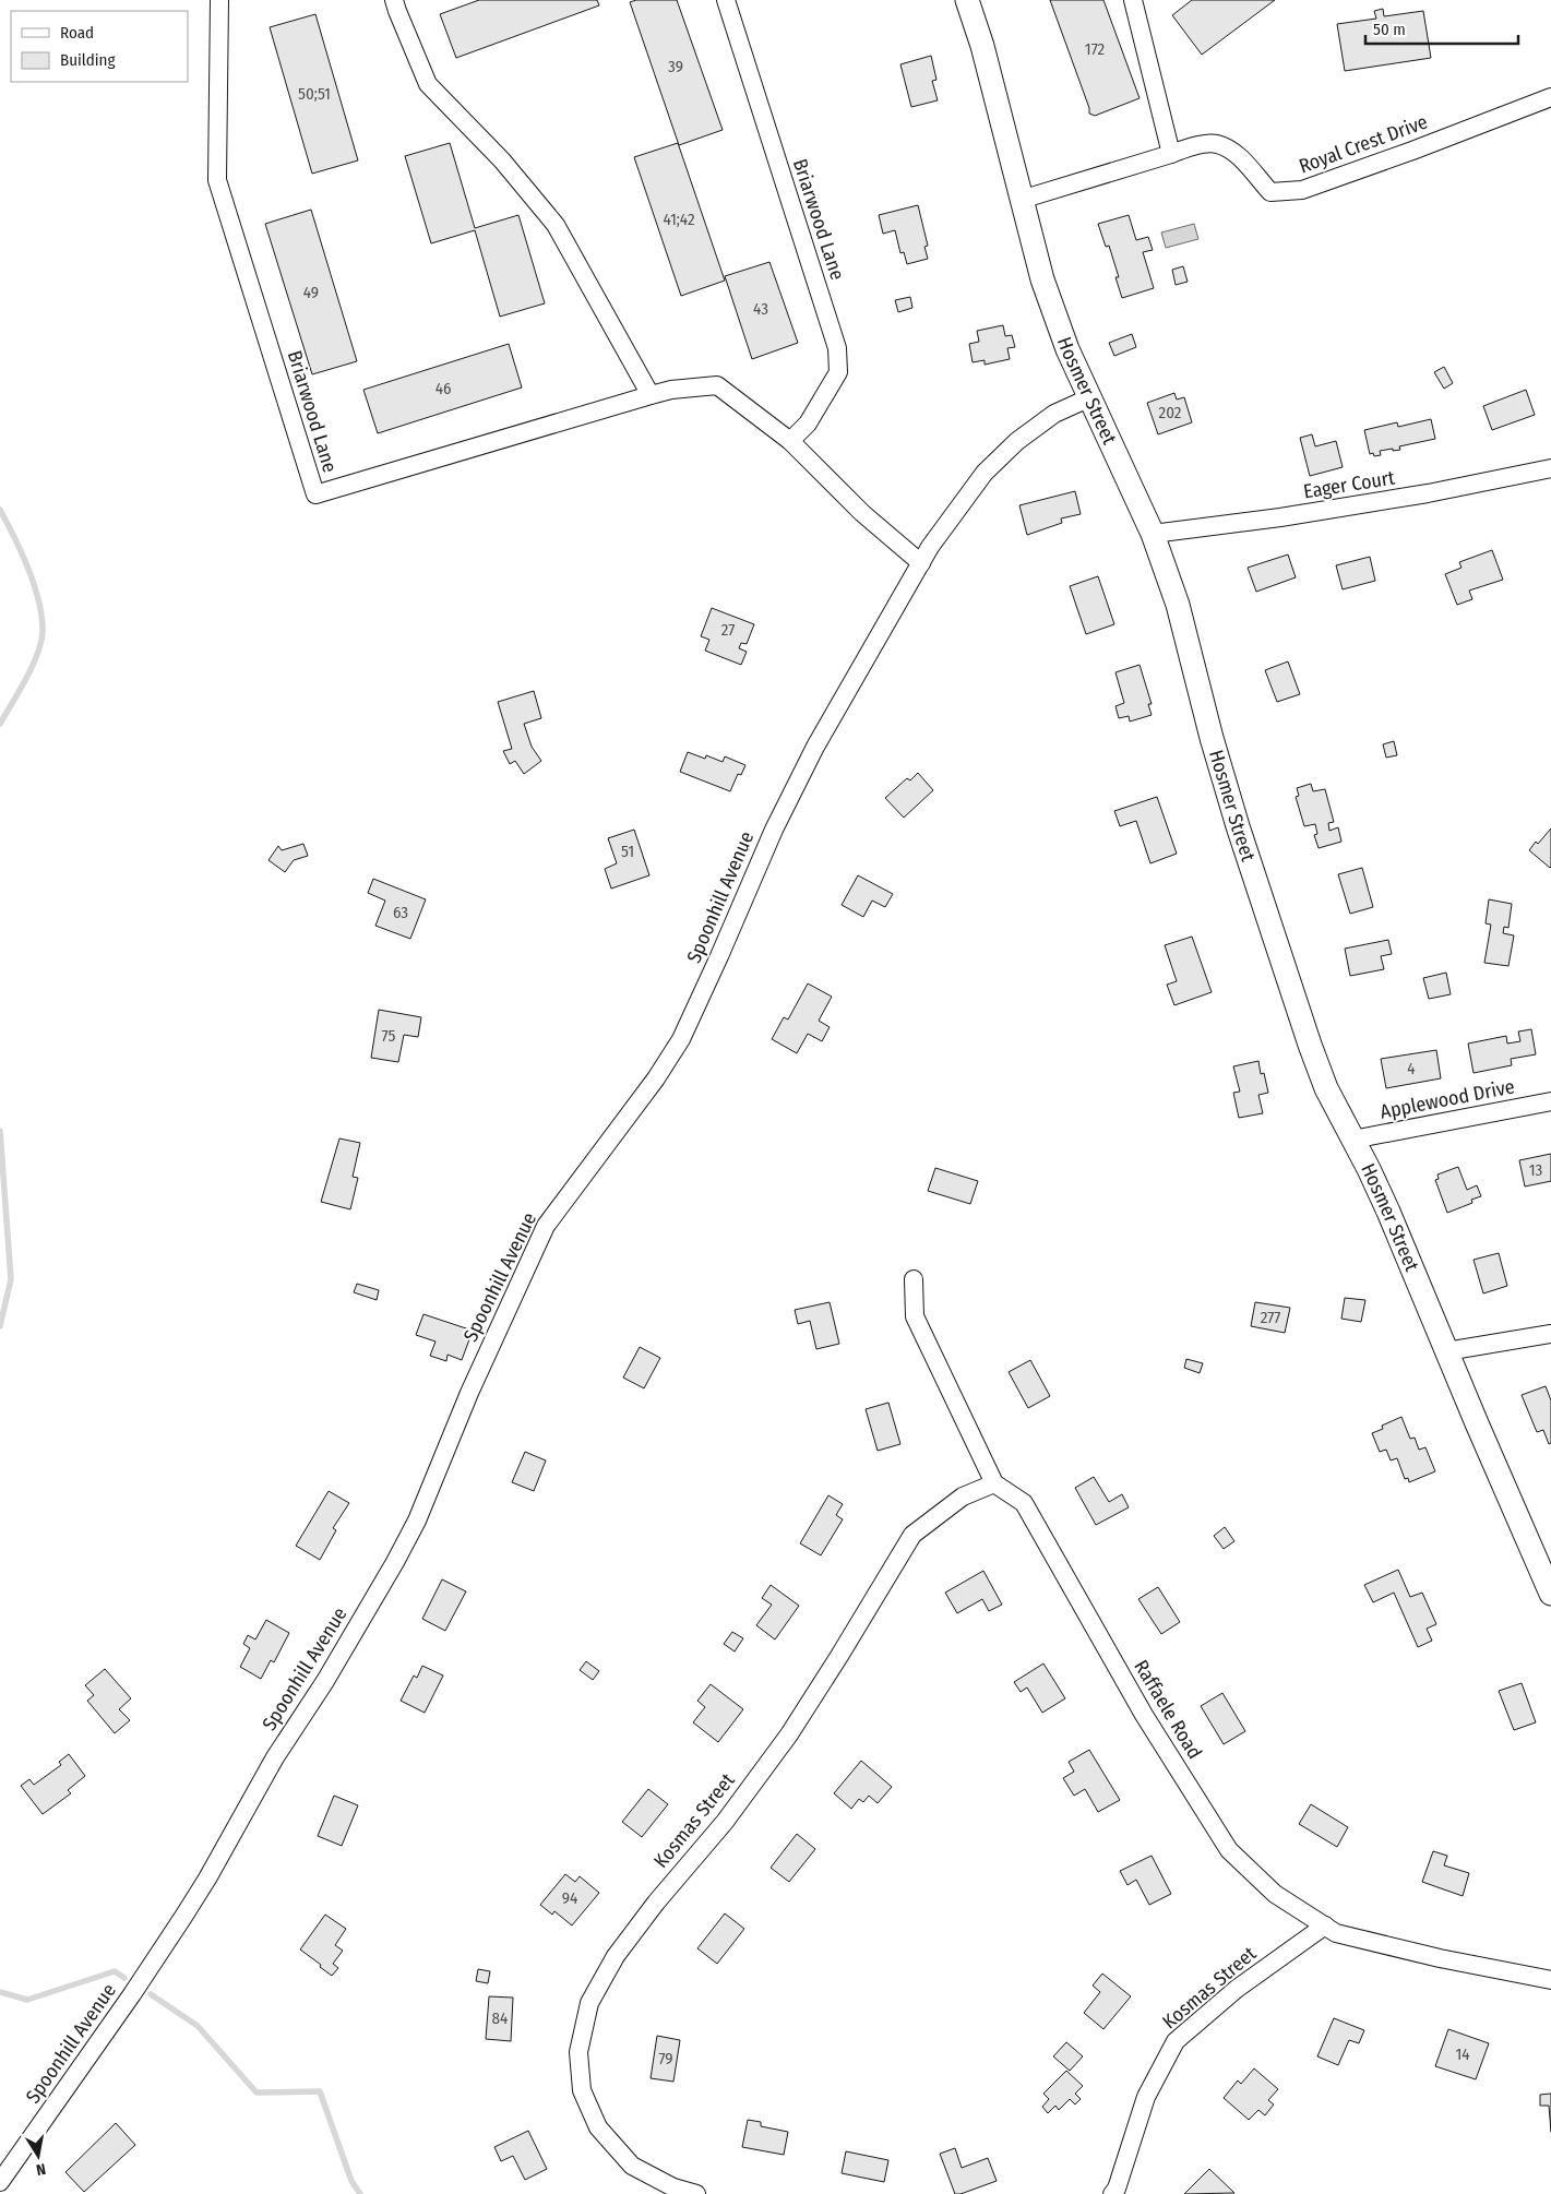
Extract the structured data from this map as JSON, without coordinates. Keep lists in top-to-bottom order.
{
  "streets": {
    "street": [
      "Royal Crest Drive",
      "Briarwood Lane",
      "Hosmer Street",
      "Eager Court",
      "Spoonhill Avenue",
      "Applewood Drive",
      "Raffaele Road",
      "Kosmas Street"
    ]
  },
  "crossings": [
    ["Royal Crest Drive", "Hosmer Street"],
    ["Briarwood Lane", "Spoonhill Avenue"],
    ["Hosmer Street", "Eager Court"],
    ["Hosmer Street", "Spoonhill Avenue"],
    ["Hosmer Street", "Applewood Drive"],
    ["Raffaele Road", "Kosmas Street"]
  ],
  "house_numbers": [
    "172",
    "39",
    "50;51",
    "41;42",
    "49",
    "43",
    "46",
    "202",
    "27",
    "51",
    "63",
    "75",
    "4",
    "13",
    "277",
    "94",
    "84",
    "14",
    "79"
  ],
  "legend": ["Road", "Building"],
  "scale_bar": "50 m",
  "north": "bottom"
}
